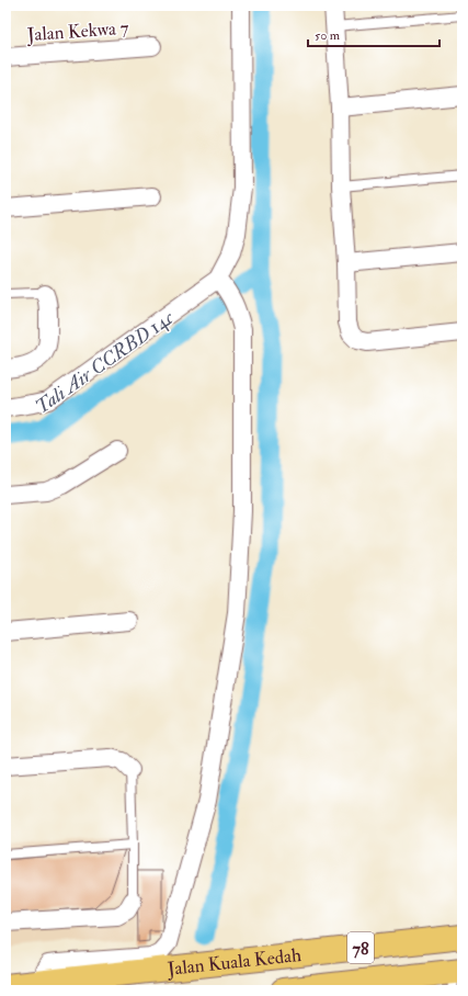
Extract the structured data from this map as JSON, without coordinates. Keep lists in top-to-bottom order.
{
  "streets": {
    "main road": ["78", "Jalan Kuala Kedah"],
    "street": ["Jalan Kekwa 7"]
  },
  "water": ["Tali Air CCRBD 14c"],
  "scale_bar": "50 m"
}
